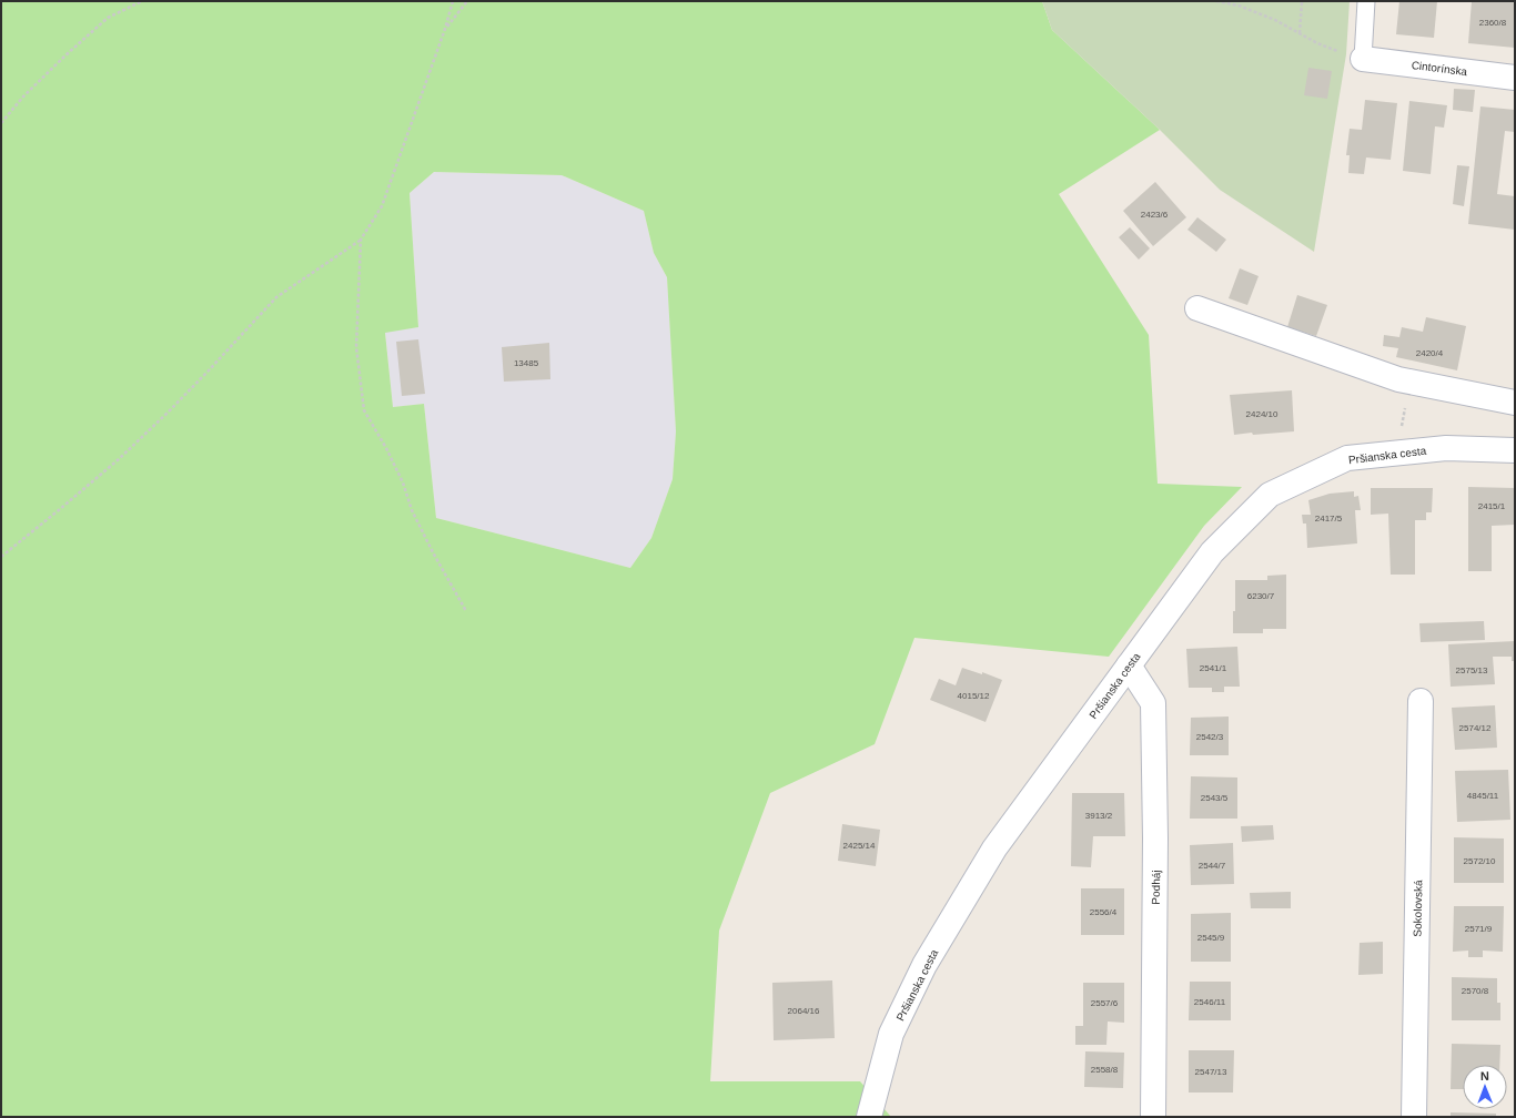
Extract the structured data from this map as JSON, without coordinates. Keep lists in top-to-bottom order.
{
  "streets": {
    "street": [
      "Cintorínska",
      "Pršianska cesta",
      "Podháj",
      "Sokolovská"
    ]
  },
  "crossings": [
    ["Pršianska cesta", "Podháj"]
  ],
  "house_numbers": [
    "2360/8",
    "2423/6",
    "2420/4",
    "13485",
    "2424/10",
    "2415/1",
    "2417/5",
    "6230/7",
    "2541/1",
    "2575/13",
    "4015/12",
    "2574/12",
    "2542/3",
    "4845/11",
    "2543/5",
    "3913/2",
    "2425/14",
    "2572/10",
    "2544/7",
    "2556/4",
    "2571/9",
    "2545/9",
    "2570/8",
    "2546/11",
    "2557/6",
    "2064/16",
    "2558/8",
    "2547/13"
  ],
  "north": "top"
}
